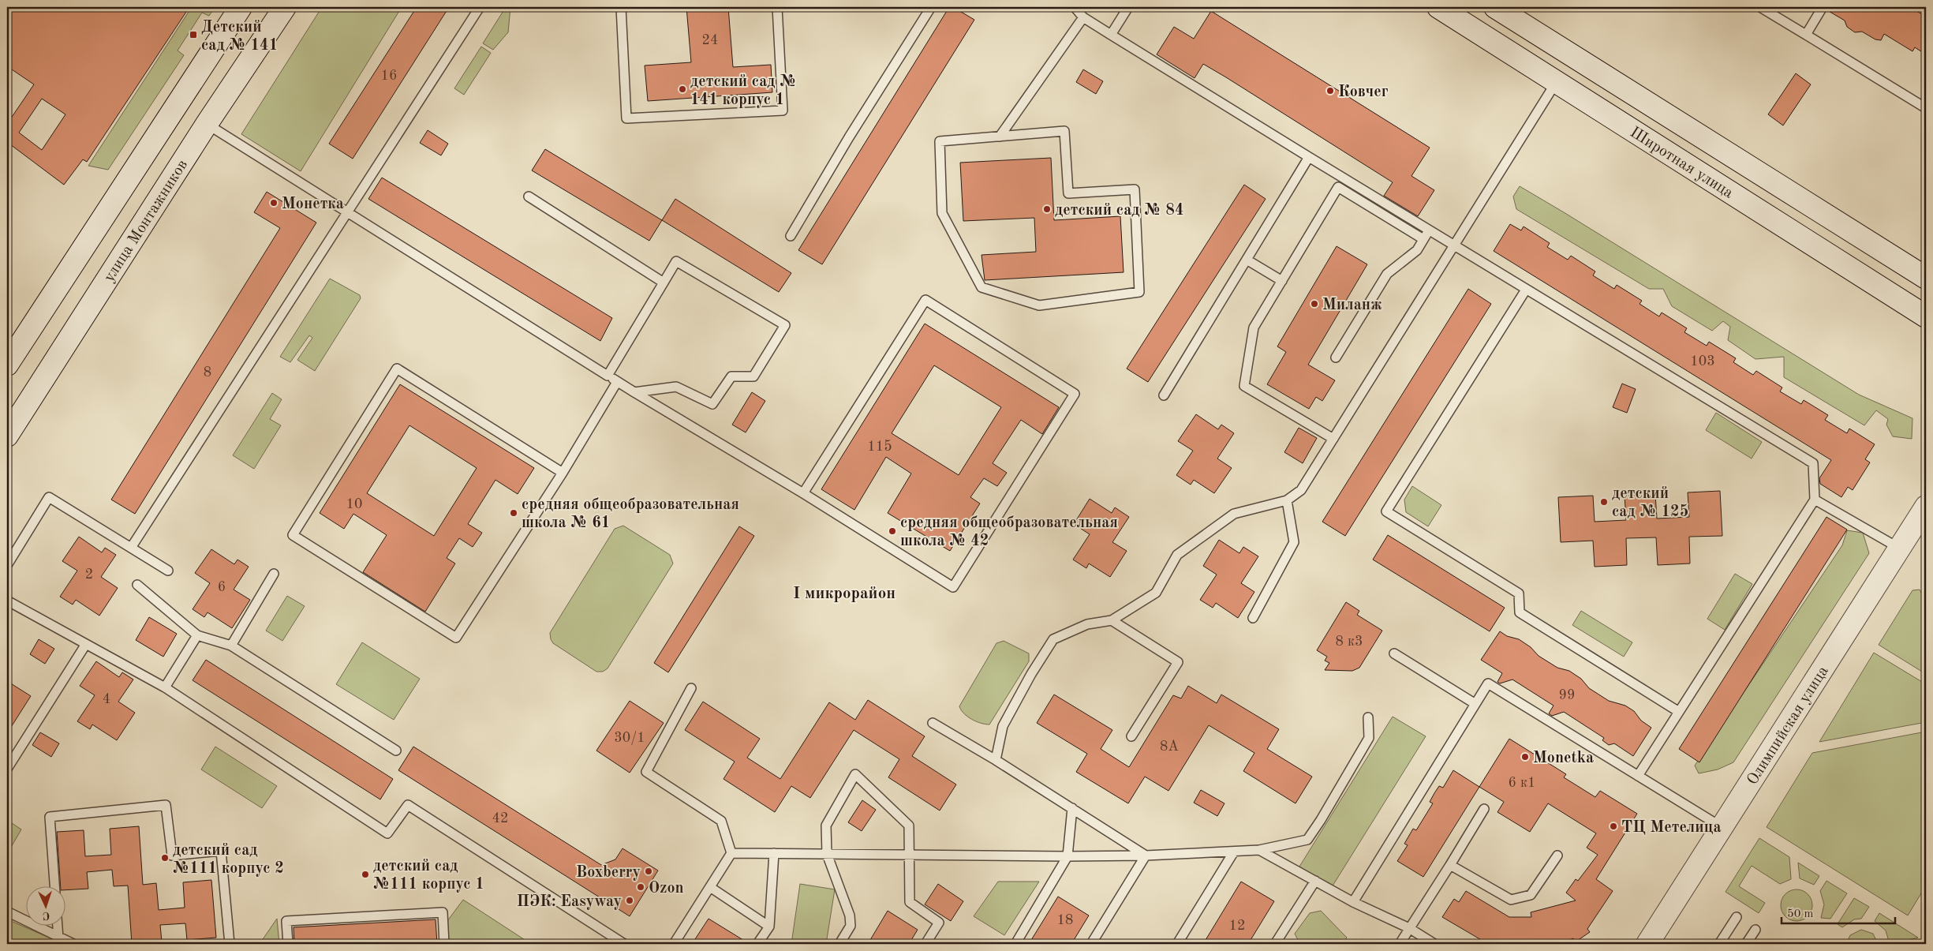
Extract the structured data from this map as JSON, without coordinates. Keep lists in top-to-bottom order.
{
  "streets": {
    "main road": ["Широтная улица", "улица Монтажников", "Олимпийская улица"]
  },
  "districts": ["I микрорайон"],
  "places": {
    "transit": ["Детский сад № 141"],
    "other": [
      "детский сад № 141 корпус 1",
      "Ковчег",
      "Монетка",
      "детский сад № 84",
      "Миланж",
      "детский сад № 125",
      "средняя общеобразовательная школа № 61",
      "средняя общеобразовательная школа № 42",
      "Monetka",
      "ТЦ Метелица",
      "детский сад №111 корпус 2",
      "Boxberry",
      "детский сад №111 корпус 1",
      "Ozon",
      "ПЭК: Easyway"
    ]
  },
  "house_numbers": [
    "24",
    "16",
    "103",
    "8",
    "115",
    "10",
    "2",
    "6",
    "8 к3",
    "99",
    "4",
    "30/1",
    "8А",
    "6 к1",
    "42",
    "18",
    "12"
  ],
  "scale_bar": "50 m",
  "north": "bottom"
}
